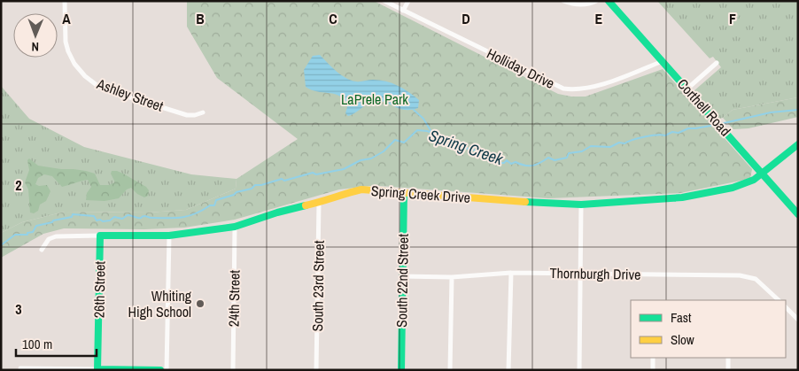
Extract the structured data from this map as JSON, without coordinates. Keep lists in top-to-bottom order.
{
  "streets": {
    "street": [
      "Holliday Drive",
      "Ashley Street",
      "Corthell Road",
      "Spring Creek Drive",
      "Thornburgh Drive",
      "South 22nd Street",
      "South 23rd Street",
      "26th Street",
      "24th Street"
    ]
  },
  "crossings": [
    ["Holliday Drive", "Corthell Road"],
    ["Corthell Road", "Spring Creek Drive"],
    ["Spring Creek Drive", "South 22nd Street"],
    ["Spring Creek Drive", "South 23rd Street"],
    ["Spring Creek Drive", "26th Street"],
    ["Spring Creek Drive", "24th Street"],
    ["Thornburgh Drive", "South 22nd Street"]
  ],
  "water": ["Spring Creek"],
  "parks": ["LaPrele Park"],
  "places": ["Whiting High School"],
  "legend": ["Fast", "Slow"],
  "scale_bar": "100 m",
  "north": "bottom",
  "grid": {
    "columns": [
      "A",
      "B",
      "C",
      "D",
      "E",
      "F"
    ],
    "rows": ["2", "3"]
  }
}
